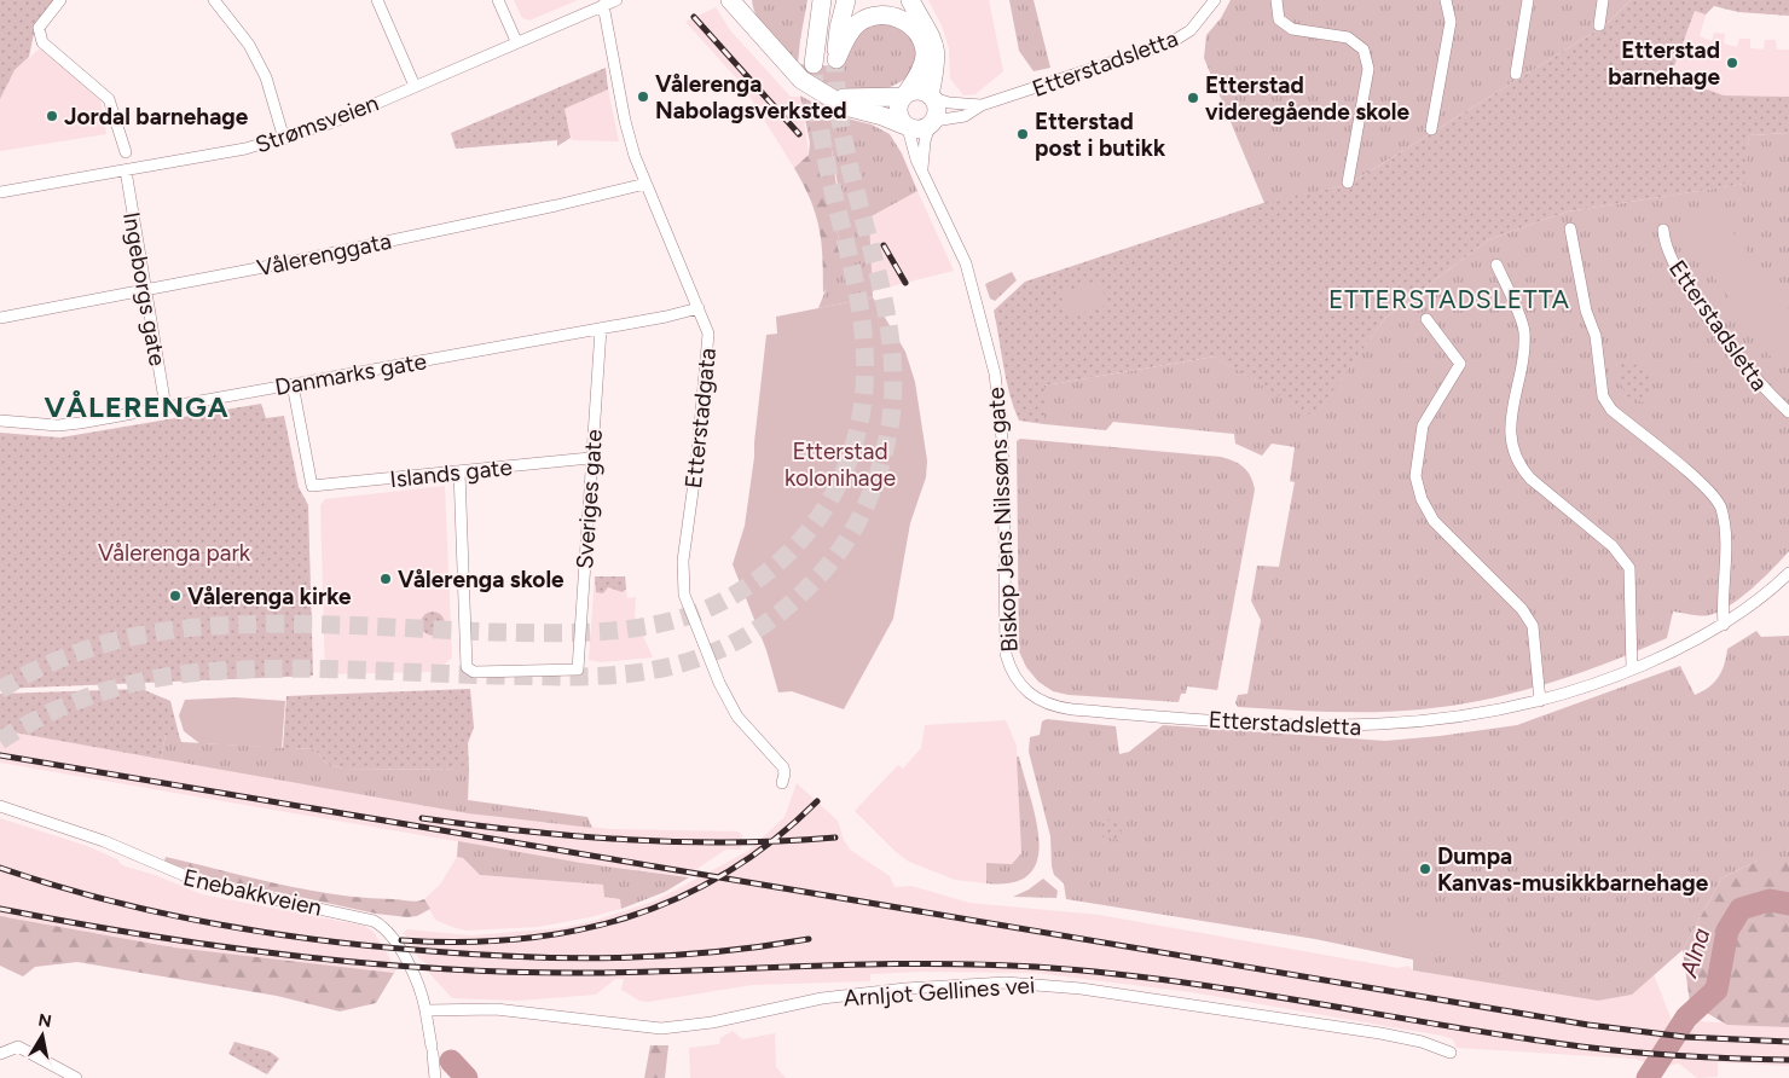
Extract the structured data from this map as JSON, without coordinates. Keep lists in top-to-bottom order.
{
  "streets": {
    "street": [
      "Etterstadsletta",
      "Strømsveien",
      "Vålerenggata",
      "Ingeborgs gate",
      "Danmarks gate",
      "Etterstadgata",
      "Islands gate",
      "Sveriges gate",
      "Biskop Jens Nilssøns gate",
      "Enebakkveien",
      "Arnljot Gellines vei"
    ]
  },
  "crossings": [
    ["Etterstadsletta", "Biskop Jens Nilssøns gate"],
    ["Strømsveien", "Ingeborgs gate"],
    ["Strømsveien", "Etterstadgata"],
    ["Vålerenggata", "Ingeborgs gate"],
    ["Vålerenggata", "Etterstadgata"],
    ["Ingeborgs gate", "Danmarks gate"],
    ["Danmarks gate", "Etterstadgata"],
    ["Danmarks gate", "Islands gate"],
    ["Danmarks gate", "Sveriges gate"],
    ["Islands gate", "Sveriges gate"],
    ["Enebakkveien", "Arnljot Gellines vei"]
  ],
  "districts": ["ETTERSTADSLETTA", "VÅLERENGA"],
  "water": ["Alna"],
  "parks": ["Etterstad kolonihage", "Vålerenga park"],
  "places": [
    "Etterstad barnehage",
    "Vålerenga Nabolagsverksted",
    "Etterstad videregående skole",
    "Jordal barnehage",
    "Etterstad post i butikk",
    "Vålerenga skole",
    "Vålerenga kirke",
    "Dumpa Kanvas-musikkbarnehage"
  ],
  "north": "top"
}
